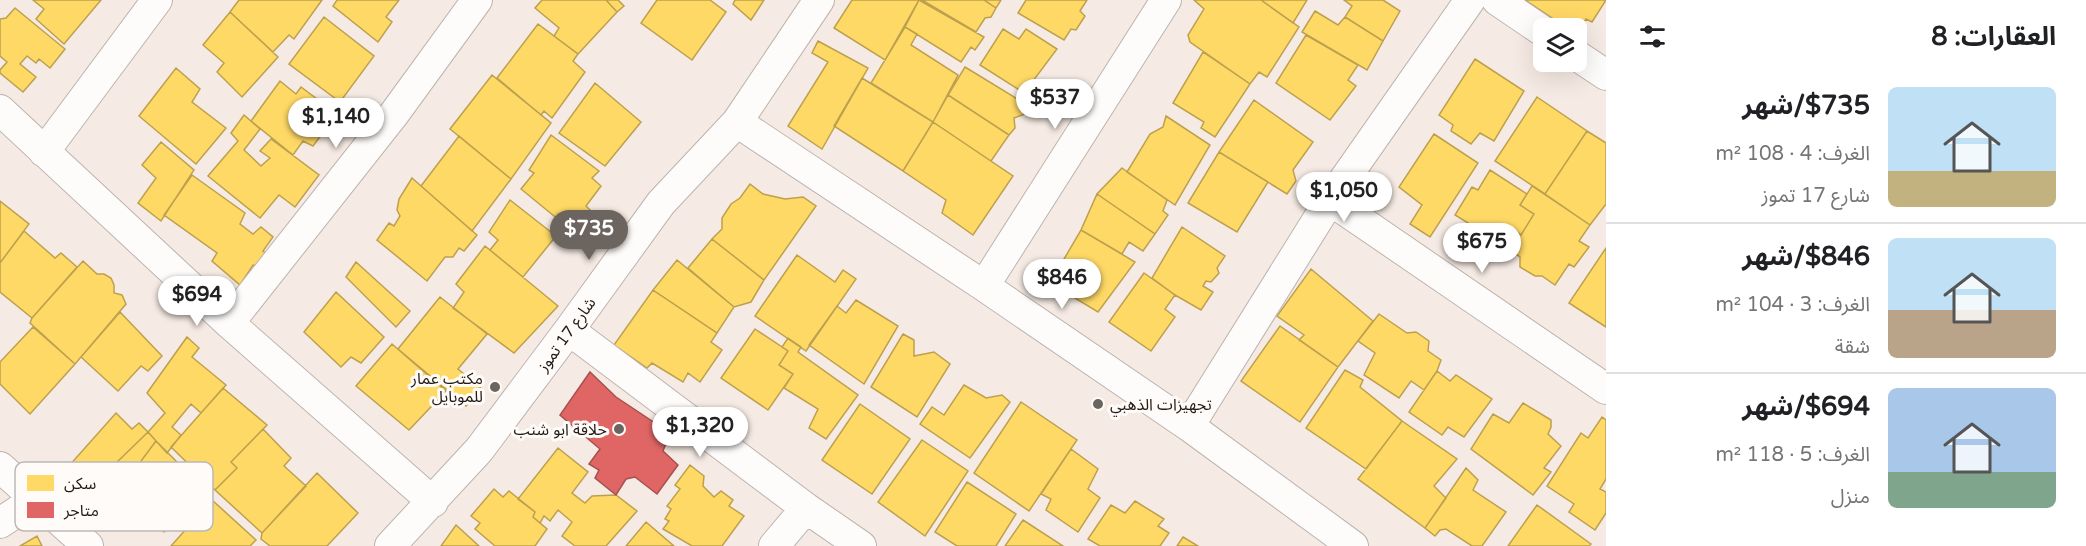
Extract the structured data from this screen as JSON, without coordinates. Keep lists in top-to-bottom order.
{
  "streets": {
    "street": ["شارع 17 تموز"]
  },
  "places": ["مكتب عمار للموبايل", "تجهيزات الذهبي", "حلاقة ابو شنب"],
  "legend": ["سكن", "متاجر"],
  "page": {
    "heading": "العقارات: 8",
    "list": [
      {
        "name": "$735/شهر",
        "note": "الغرف: 4 · 108 m² · شارع 17 تموز"
      },
      {
        "name": "$846/شهر",
        "note": "الغرف: 3 · 104 m² · شقة"
      },
      {
        "name": "$694/شهر",
        "note": "الغرف: 5 · 118 m² · منزل"
      }
    ],
    "price": [
      "$537",
      "$1,140",
      "$1,050",
      "$735",
      "$675",
      "$846",
      "$694",
      "$1,320"
    ]
  }
}
